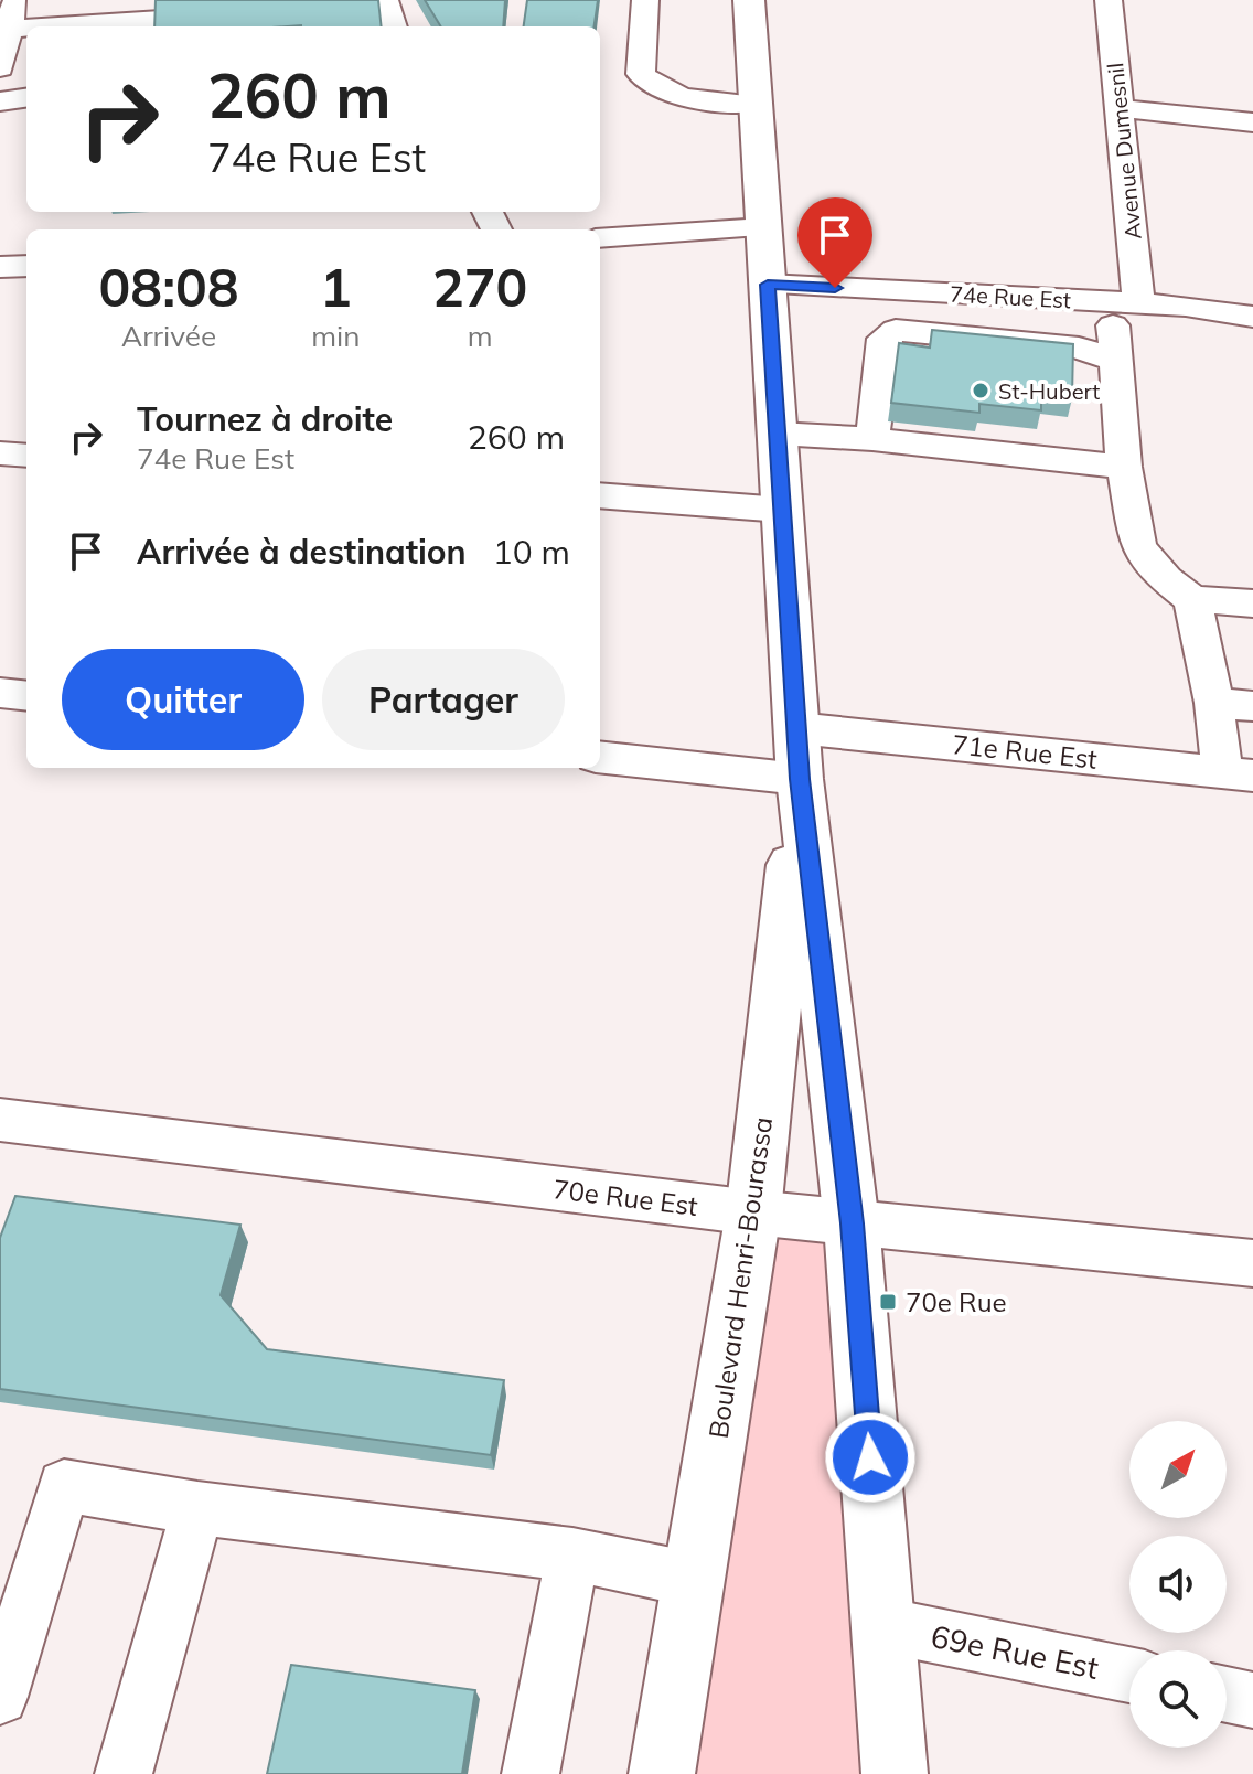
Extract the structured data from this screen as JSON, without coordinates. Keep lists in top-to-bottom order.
{
  "streets": {
    "main road": ["Boulevard Henri-Bourassa"],
    "street": [
      "Avenue Dumesnil",
      "74e Rue Est",
      "71e Rue Est",
      "70e Rue Est",
      "69e Rue Est"
    ]
  },
  "crossings": [
    ["Avenue Dumesnil", "74e Rue Est"],
    ["74e Rue Est", "Boulevard Henri-Bourassa"],
    ["71e Rue Est", "Boulevard Henri-Bourassa"],
    ["70e Rue Est", "Boulevard Henri-Bourassa"],
    ["Boulevard Henri-Bourassa", "69e Rue Est"]
  ],
  "places": {
    "other": ["St-Hubert"],
    "transit": ["70e Rue"]
  },
  "north": "top right",
  "page": {
    "turn": ["260 m", "74e Rue Est"],
    "eta": [
      "08:08",
      "Arrivée",
      "1",
      "min",
      "270",
      "m"
    ],
    "list": [
      {
        "name": "Tournez à droite",
        "note": "74e Rue Est",
        "value": "260 m"
      },
      {
        "name": "Arrivée à destination",
        "value": "10 m"
      }
    ],
    "buttons": ["Quitter", "Partager"]
  }
}
